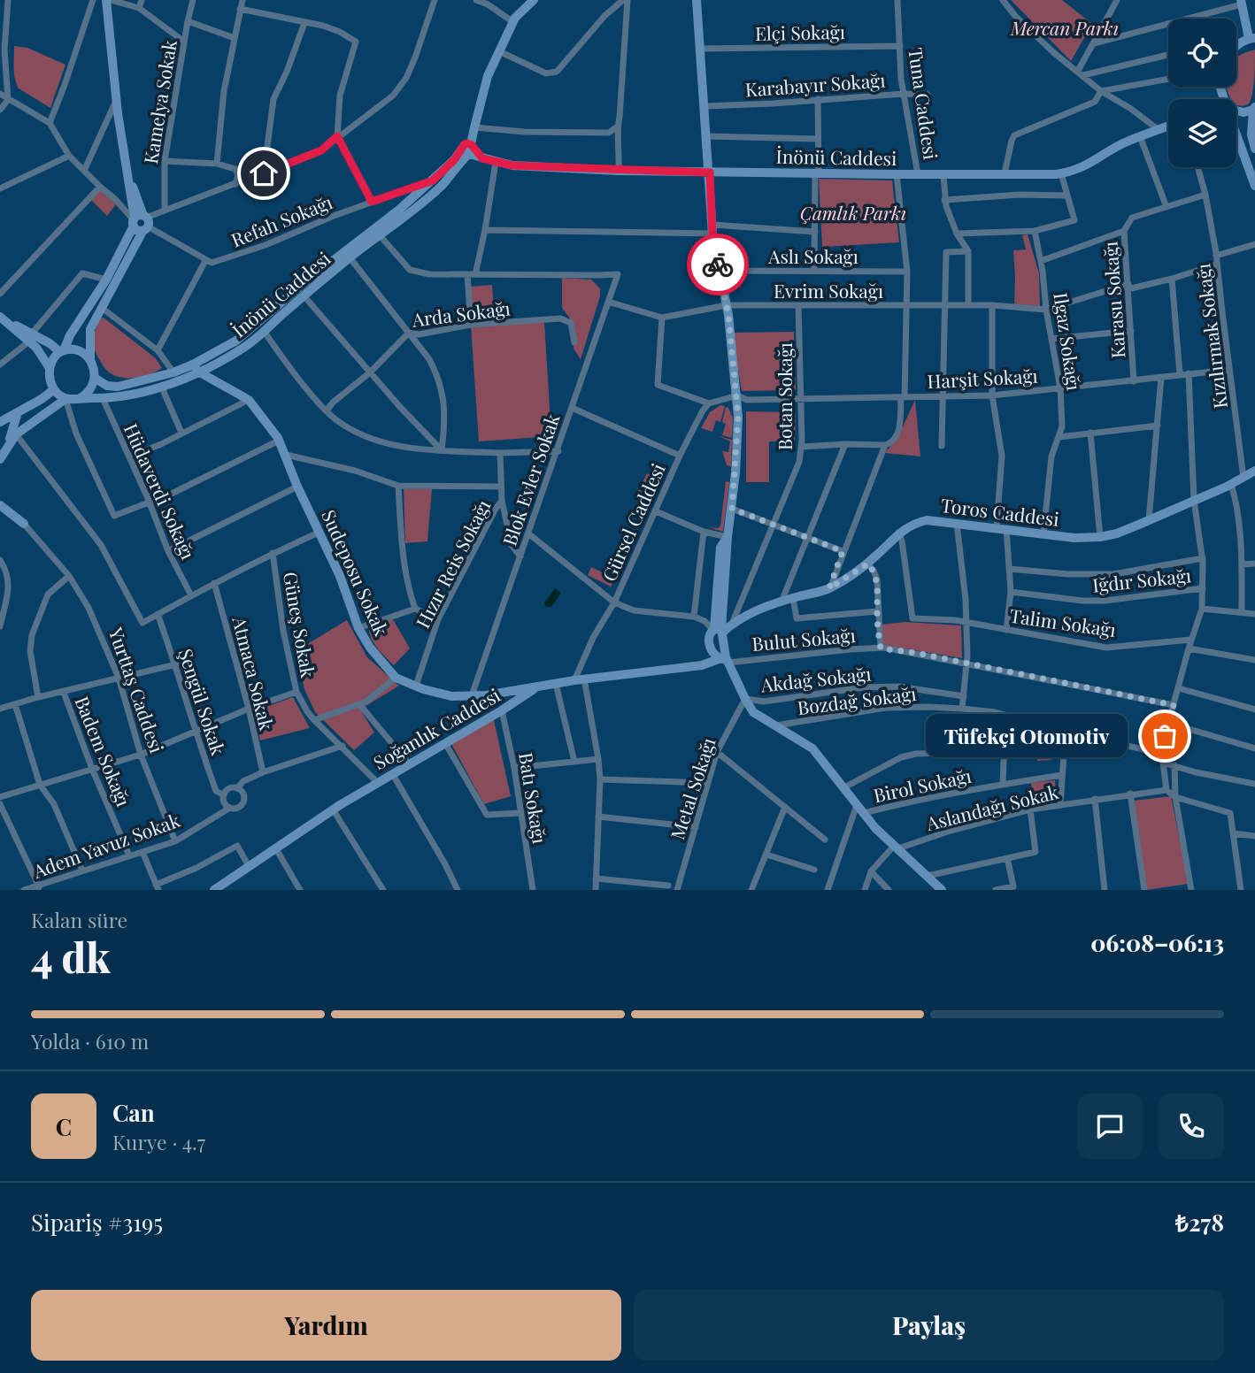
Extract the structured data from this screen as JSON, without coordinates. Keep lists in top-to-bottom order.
{
  "streets": {
    "street": [
      "Elçi Sokağı",
      "Karabayır Sokağı",
      "Kamelya Sokak",
      "Tuna Caddesi",
      "İnönü Caddesi",
      "Refah Sokağı",
      "Aslı Sokağı",
      "Evrim Sokağı",
      "Karasu Sokağı",
      "Arda Sokağı",
      "Kızılırmak Sokağı",
      "Ilgaz Sokağı",
      "Harşit Sokağı",
      "Botan Sokağı",
      "Blok Evler Sokak",
      "Hüdaverdi Sokağı",
      "Toros Caddesi",
      "Gürsel Caddesi",
      "Hızır Reis Sokağı",
      "Sudeposu Sokak",
      "Iğdır Sokağı",
      "Talim Sokağı",
      "Güneş Sokak",
      "Bulut Sokağı",
      "Atmaca Sokak",
      "Akdağ Sokağı",
      "Yurttaş Caddesi",
      "Bozdağ Sokağı",
      "Şengül Sokak",
      "Soğanlık Caddesi",
      "Badem Sokağı",
      "Birol Sokağı",
      "Metal Sokağı",
      "Batı Sokağı",
      "Aslandağı Sokak",
      "Adem Yavuz Sokak"
    ]
  },
  "crossings": [
    ["Elçi Sokağı", "Tuna Caddesi"],
    ["Karabayır Sokağı", "Tuna Caddesi"],
    ["Tuna Caddesi", "İnönü Caddesi"],
    ["İnönü Caddesi", "Refah Sokağı"],
    ["İnönü Caddesi", "Hüdaverdi Sokağı"],
    ["İnönü Caddesi", "Sudeposu Sokak"],
    ["Evrim Sokağı", "Ilgaz Sokağı"],
    ["Evrim Sokağı", "Botan Sokağı"],
    ["Karasu Sokağı", "Ilgaz Sokağı"],
    ["Karasu Sokağı", "Harşit Sokağı"],
    ["Kızılırmak Sokağı", "Harşit Sokağı"],
    ["Kızılırmak Sokağı", "Toros Caddesi"],
    ["Ilgaz Sokağı", "Harşit Sokağı"],
    ["Ilgaz Sokağı", "Toros Caddesi"],
    ["Harşit Sokağı", "Botan Sokağı"],
    ["Botan Sokağı", "Toros Caddesi"],
    ["Blok Evler Sokak", "Sudeposu Sokak"],
    ["Toros Caddesi", "Talim Sokağı"],
    ["Gürsel Caddesi", "Soğanlık Caddesi"],
    ["Hızır Reis Sokağı", "Sudeposu Sokak"],
    ["Sudeposu Sokak", "Soğanlık Caddesi"],
    ["Güneş Sokak", "Soğanlık Caddesi"],
    ["Bulut Sokağı", "Soğanlık Caddesi"],
    ["Akdağ Sokağı", "Metal Sokağı"],
    ["Yurttaş Caddesi", "Adem Yavuz Sokak"],
    ["Şengül Sokak", "Adem Yavuz Sokak"],
    ["Soğanlık Caddesi", "Batı Sokağı"],
    ["Badem Sokağı", "Adem Yavuz Sokak"]
  ],
  "parks": ["Mercan Parkı", "Çamlık Parkı"],
  "places": ["Tüfekçi Otomotiv"],
  "page": {
    "bubble": "Tüfekçi Otomotiv",
    "heading": ["4 dk", "Kalan süre", "06:08–06:13"],
    "panel": [
      "Can",
      "Kurye · 4.7",
      "Sipariş #3195",
      "₺278"
    ],
    "bar": "Yolda · 610 m",
    "round": "C",
    "buttons": ["Yardım", "Paylaş"]
  }
}
